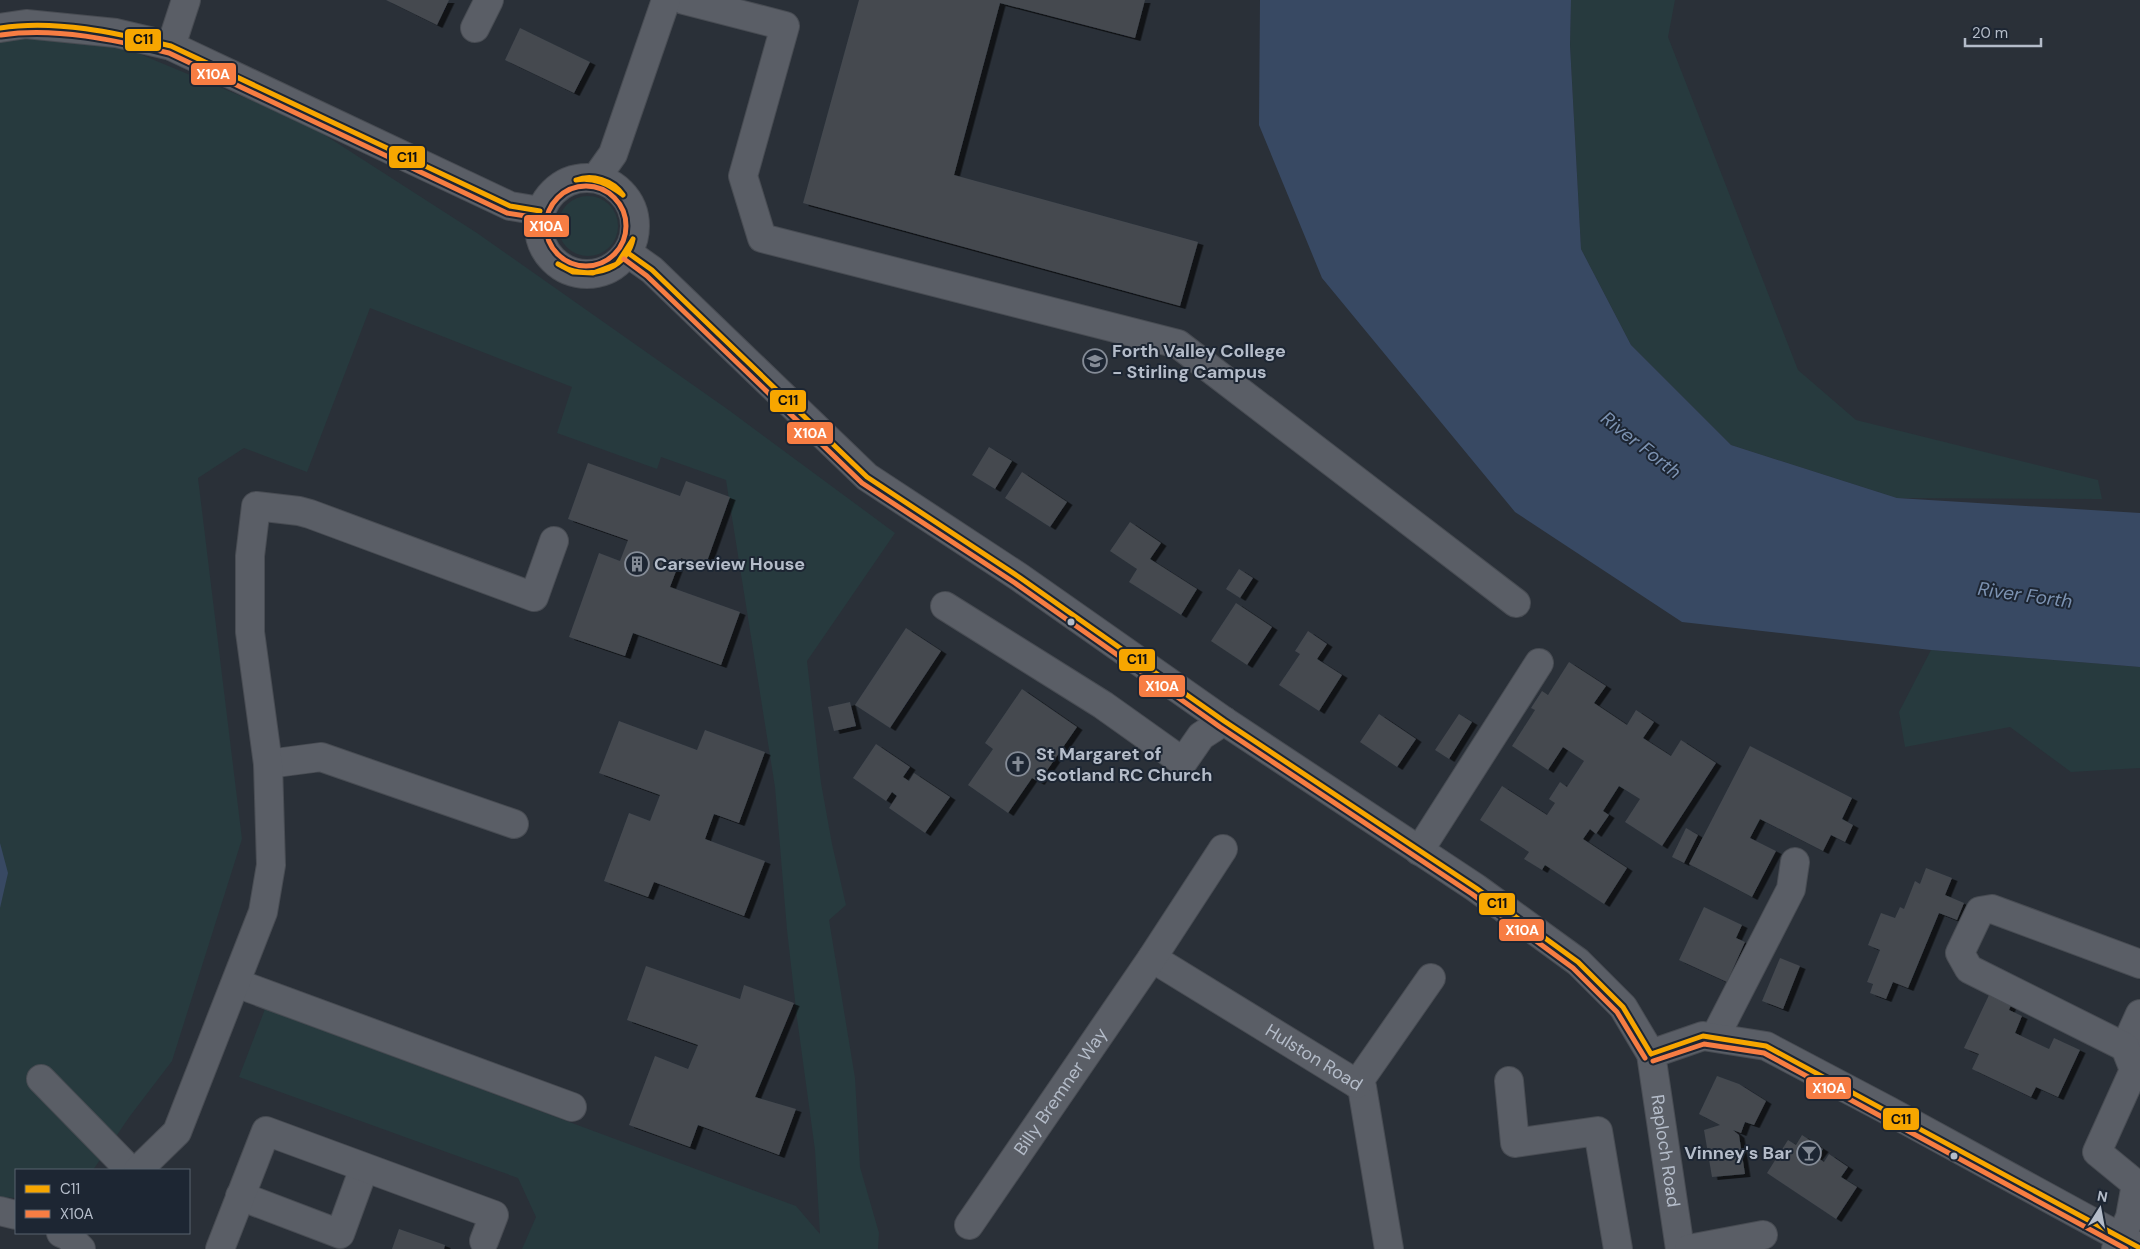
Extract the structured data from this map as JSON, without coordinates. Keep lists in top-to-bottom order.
{
  "streets": {
    "street": ["Hulston Road", "Billy Bremner Way", "Raploch Road"]
  },
  "crossings": [
    ["Hulston Road", "Billy Bremner Way"]
  ],
  "water": ["River Forth"],
  "places": {
    "school or university": ["Forth Valley College - Stirling Campus"],
    "building": ["Carseview House"],
    "church": ["St Margaret of Scotland RC Church"],
    "bar": ["Vinney's Bar"]
  },
  "lines": ["transit line C11", "transit line X10A"],
  "legend": ["C11", "X10A"],
  "scale_bar": "20 m",
  "north": "top"
}
